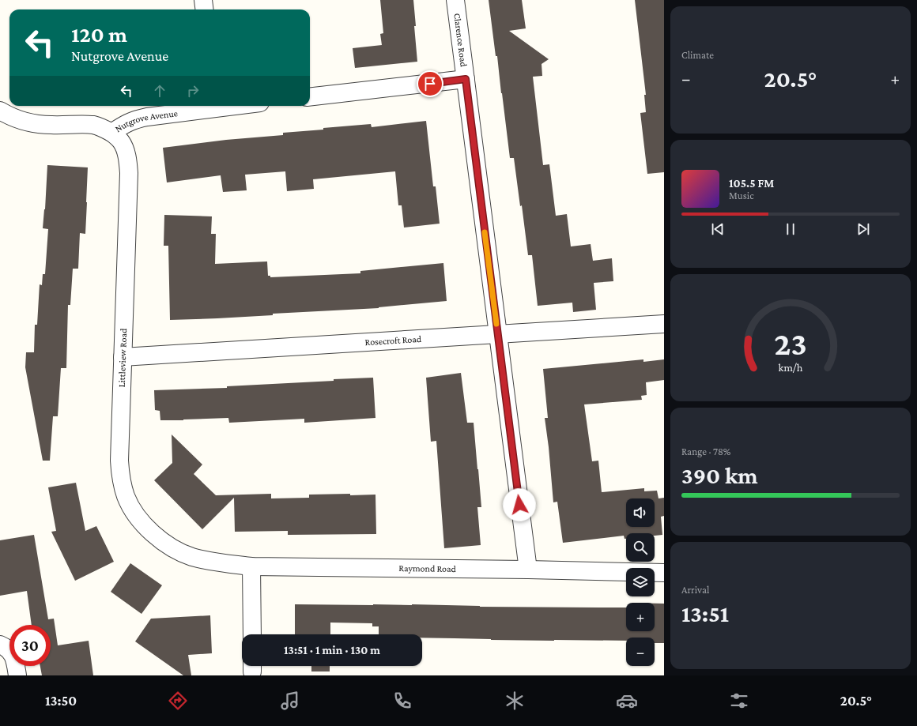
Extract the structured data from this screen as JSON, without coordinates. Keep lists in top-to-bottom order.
{
  "streets": {
    "street": [
      "Clarence Road",
      "Nutgrove Avenue",
      "Rosecroft Road",
      "Littleview Road",
      "Raymond Road"
    ]
  },
  "crossings": [
    ["Clarence Road", "Rosecroft Road"],
    ["Clarence Road", "Raymond Road"],
    ["Nutgrove Avenue", "Littleview Road"],
    ["Rosecroft Road", "Littleview Road"],
    ["Littleview Road", "Raymond Road"]
  ],
  "page": {
    "tile": [
      "Climate",
      ["Range · 78%", "390 km"],
      ["Arrival", "13:51"]
    ],
    "turn": ["120 m", "Nutgrove Avenue"],
    "heat": ["−", "20.5°", "+"],
    "song": ["105.5 FM", "Music"],
    "map_buttons": ["+", "−"],
    "limit": "30",
    "trip": "13:51 · 1 min · 130 m",
    "tabs": ["13:50", "20.5°"],
    "gauge": ["23", "km/h"]
  }
}
